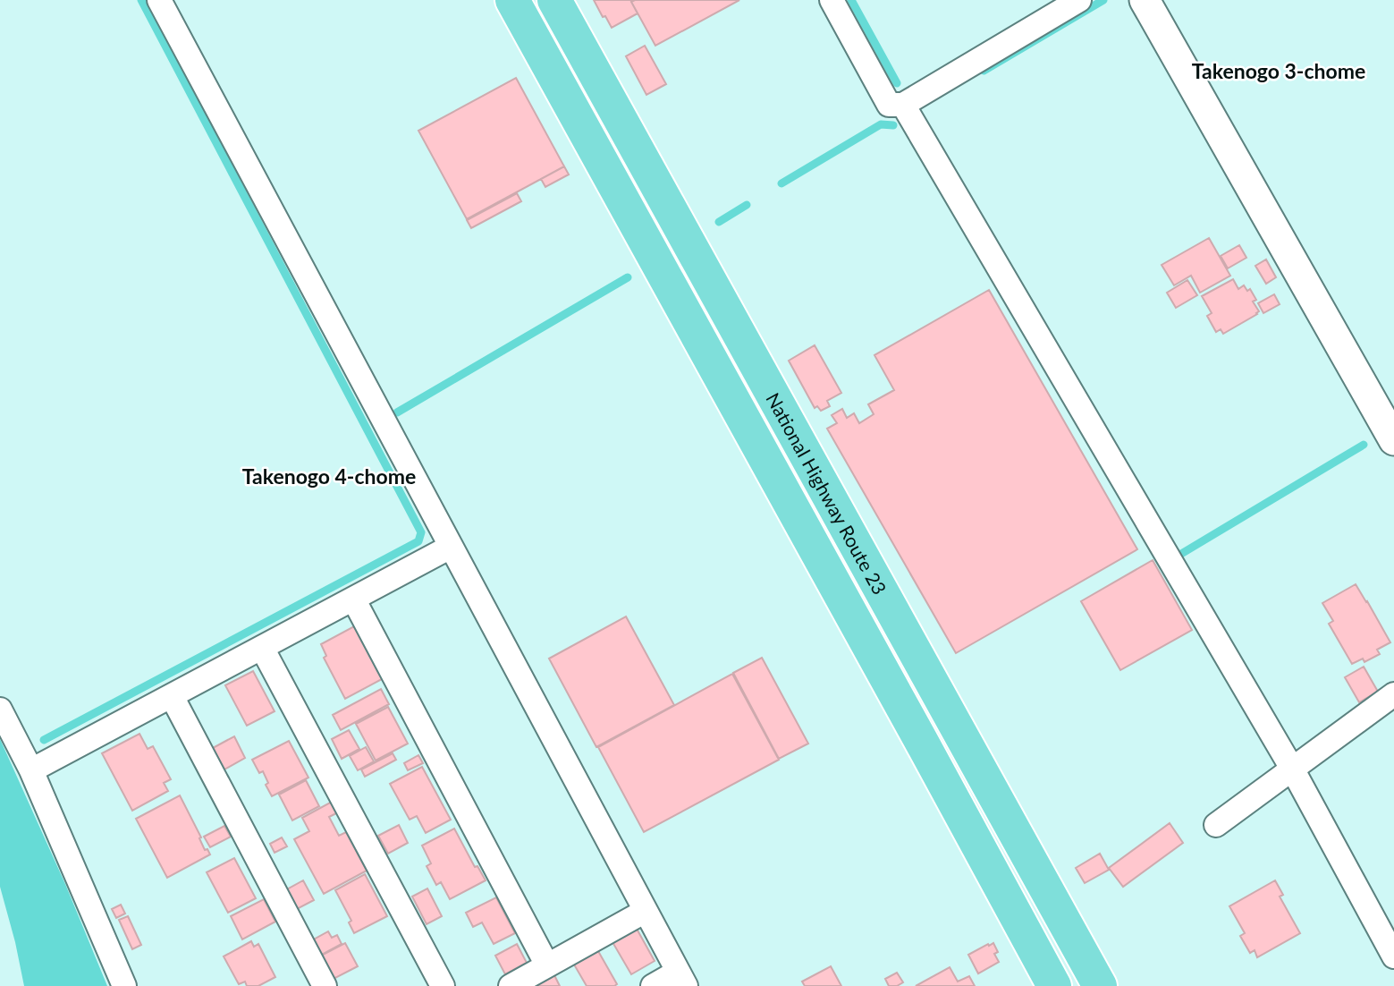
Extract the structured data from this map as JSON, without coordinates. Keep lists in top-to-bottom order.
{
  "streets": {
    "highway": ["National Highway Route 23"]
  },
  "districts": ["Takenogo 3-chome", "Takenogo 4-chome"]
}
